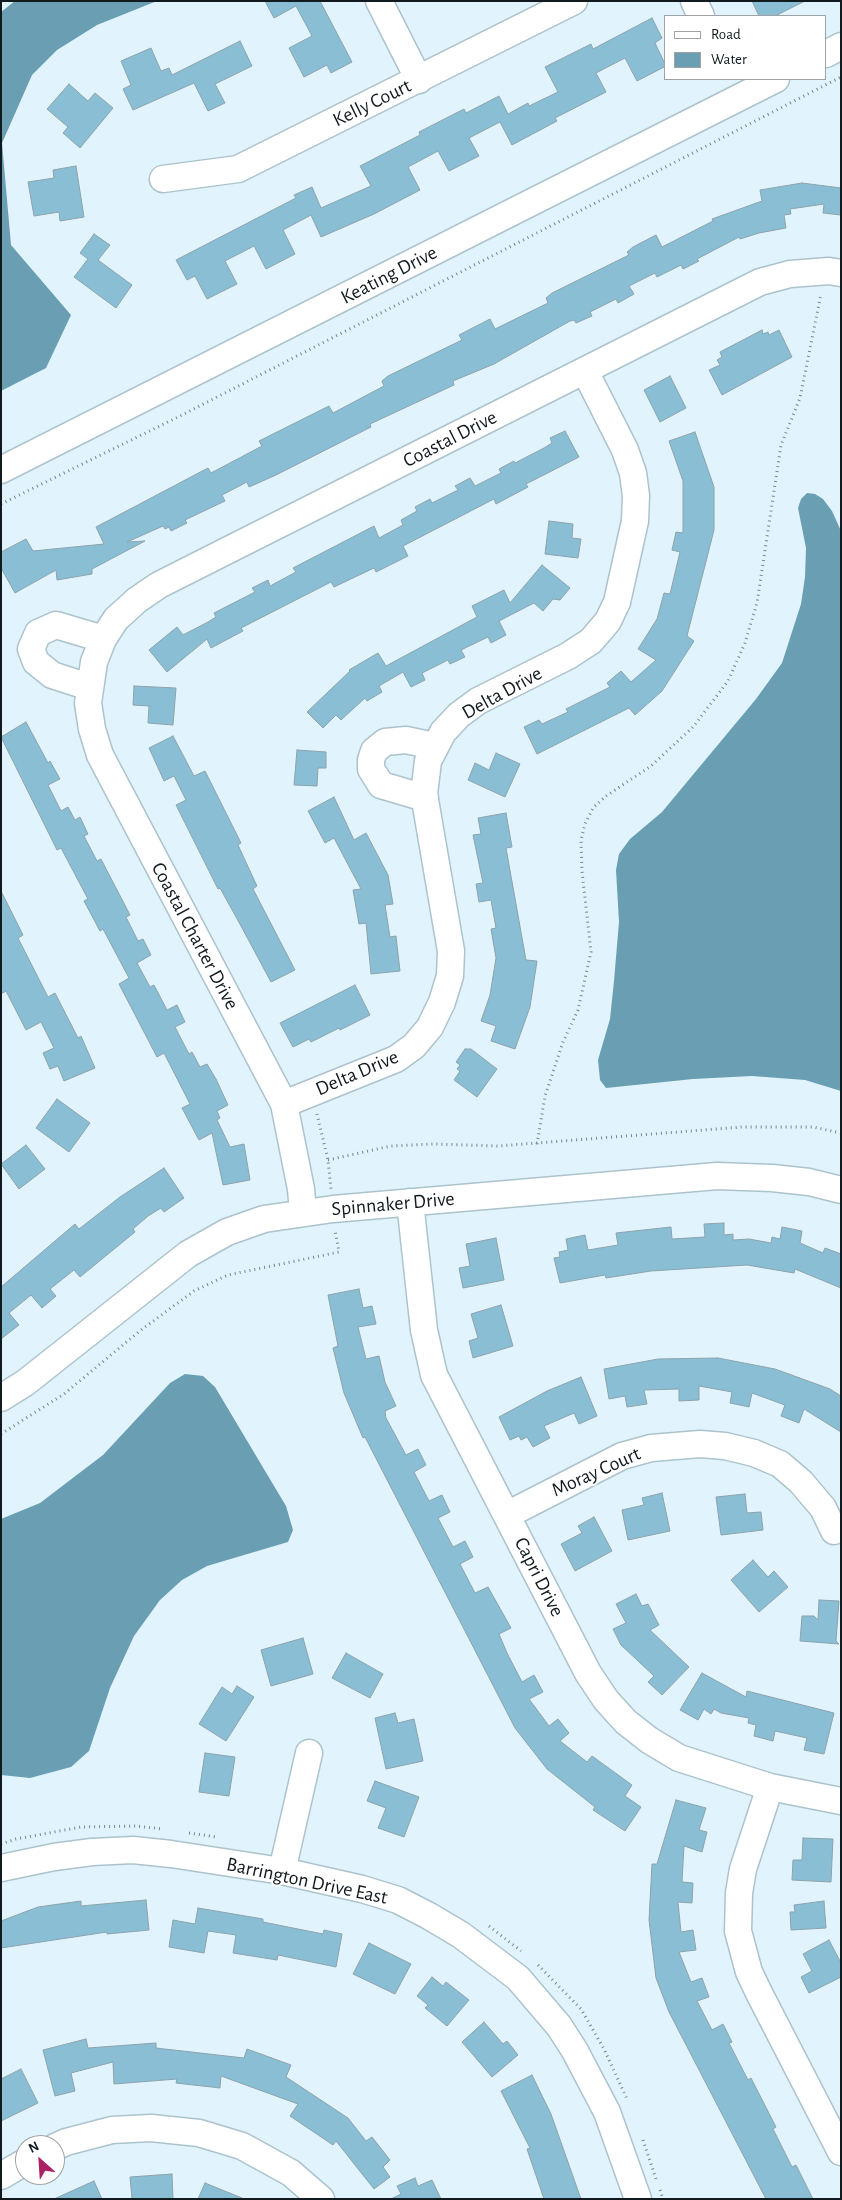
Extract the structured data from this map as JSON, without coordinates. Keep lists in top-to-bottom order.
{
  "streets": {
    "street": [
      "Kelly Court",
      "Keating Drive",
      "Coastal Drive",
      "Delta Drive",
      "Coastal Charter Drive",
      "Spinnaker Drive",
      "Moray Court",
      "Capri Drive",
      "Barrington Drive East"
    ]
  },
  "crossings": [
    ["Coastal Drive", "Delta Drive"],
    ["Coastal Drive", "Coastal Charter Drive"],
    ["Delta Drive", "Coastal Charter Drive"],
    ["Coastal Charter Drive", "Spinnaker Drive"],
    ["Spinnaker Drive", "Capri Drive"],
    ["Moray Court", "Capri Drive"]
  ],
  "legend": ["Road", "Water"],
  "north": "top left"
}
